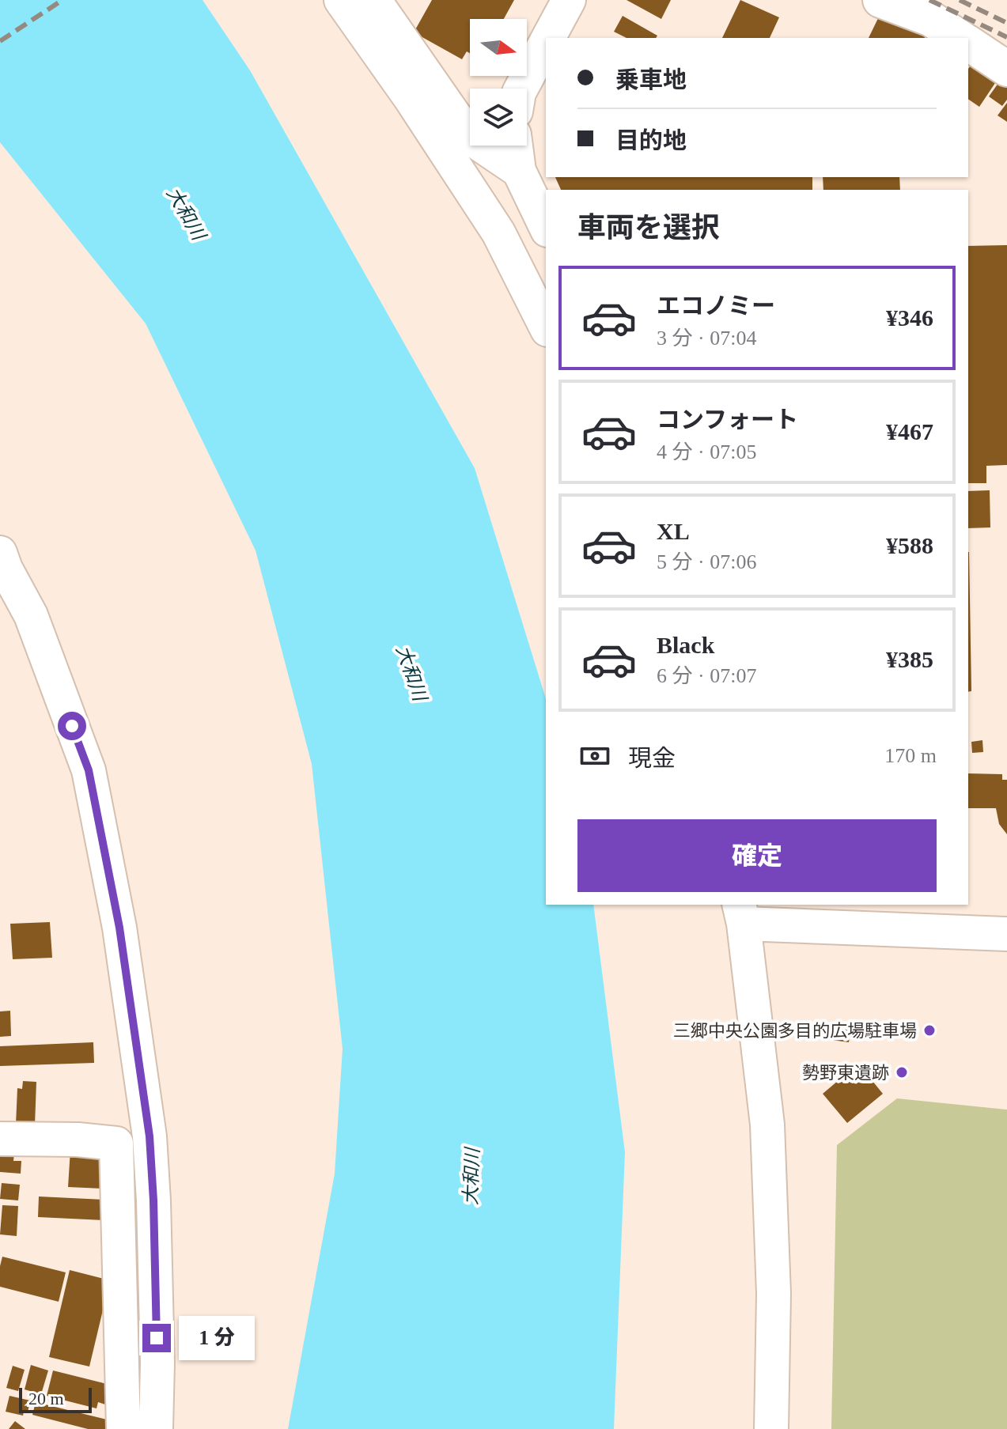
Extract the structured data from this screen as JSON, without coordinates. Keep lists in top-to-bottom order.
{
  "water": ["大和川"],
  "places": ["三郷中央公園多目的広場駐車場", "勢野東遺跡"],
  "scale_bar": "20 m",
  "north": "right",
  "page": {
    "banner": ["乗車地", "目的地"],
    "heading": "車両を選択",
    "list": [
      {
        "name": "エコノミー",
        "note": "3 分 · 07:04",
        "value": "¥346"
      },
      {
        "name": "コンフォート",
        "note": "4 分 · 07:05",
        "value": "¥467"
      },
      {
        "name": "XL",
        "note": "5 分 · 07:06",
        "value": "¥588"
      },
      {
        "name": "Black",
        "note": "6 分 · 07:07",
        "value": "¥385"
      }
    ],
    "pay": ["現金", "170 m"],
    "buttons": "確定",
    "bubble": "1 分",
    "scale": "20 m"
  }
}
